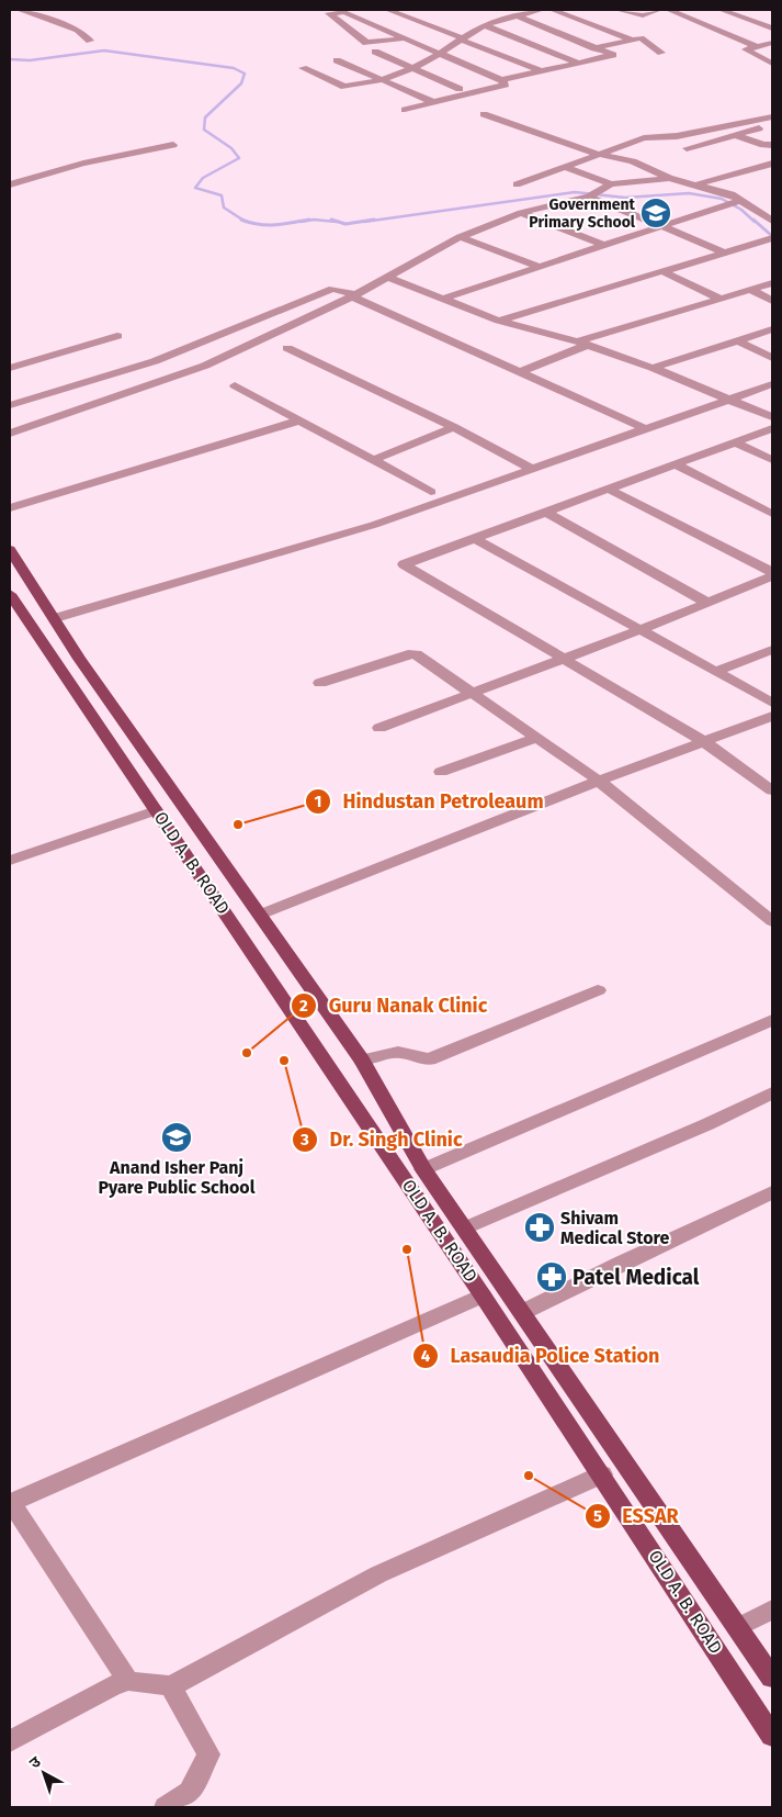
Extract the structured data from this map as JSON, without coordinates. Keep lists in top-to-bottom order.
{
  "streets": {
    "main road": ["OLD A. B. ROAD"]
  },
  "places": {
    "school or university": ["Government Primary School", "Anand Isher Panj Pyare Public School"],
    "other": [
      "Hindustan Petroleaum",
      "Guru Nanak Clinic",
      "Dr. Singh Clinic",
      "Lasaudia Police Station",
      "ESSAR"
    ],
    "pharmacy": ["Shivam Medical Store", "Patel Medical"]
  },
  "north": "top left"
}
